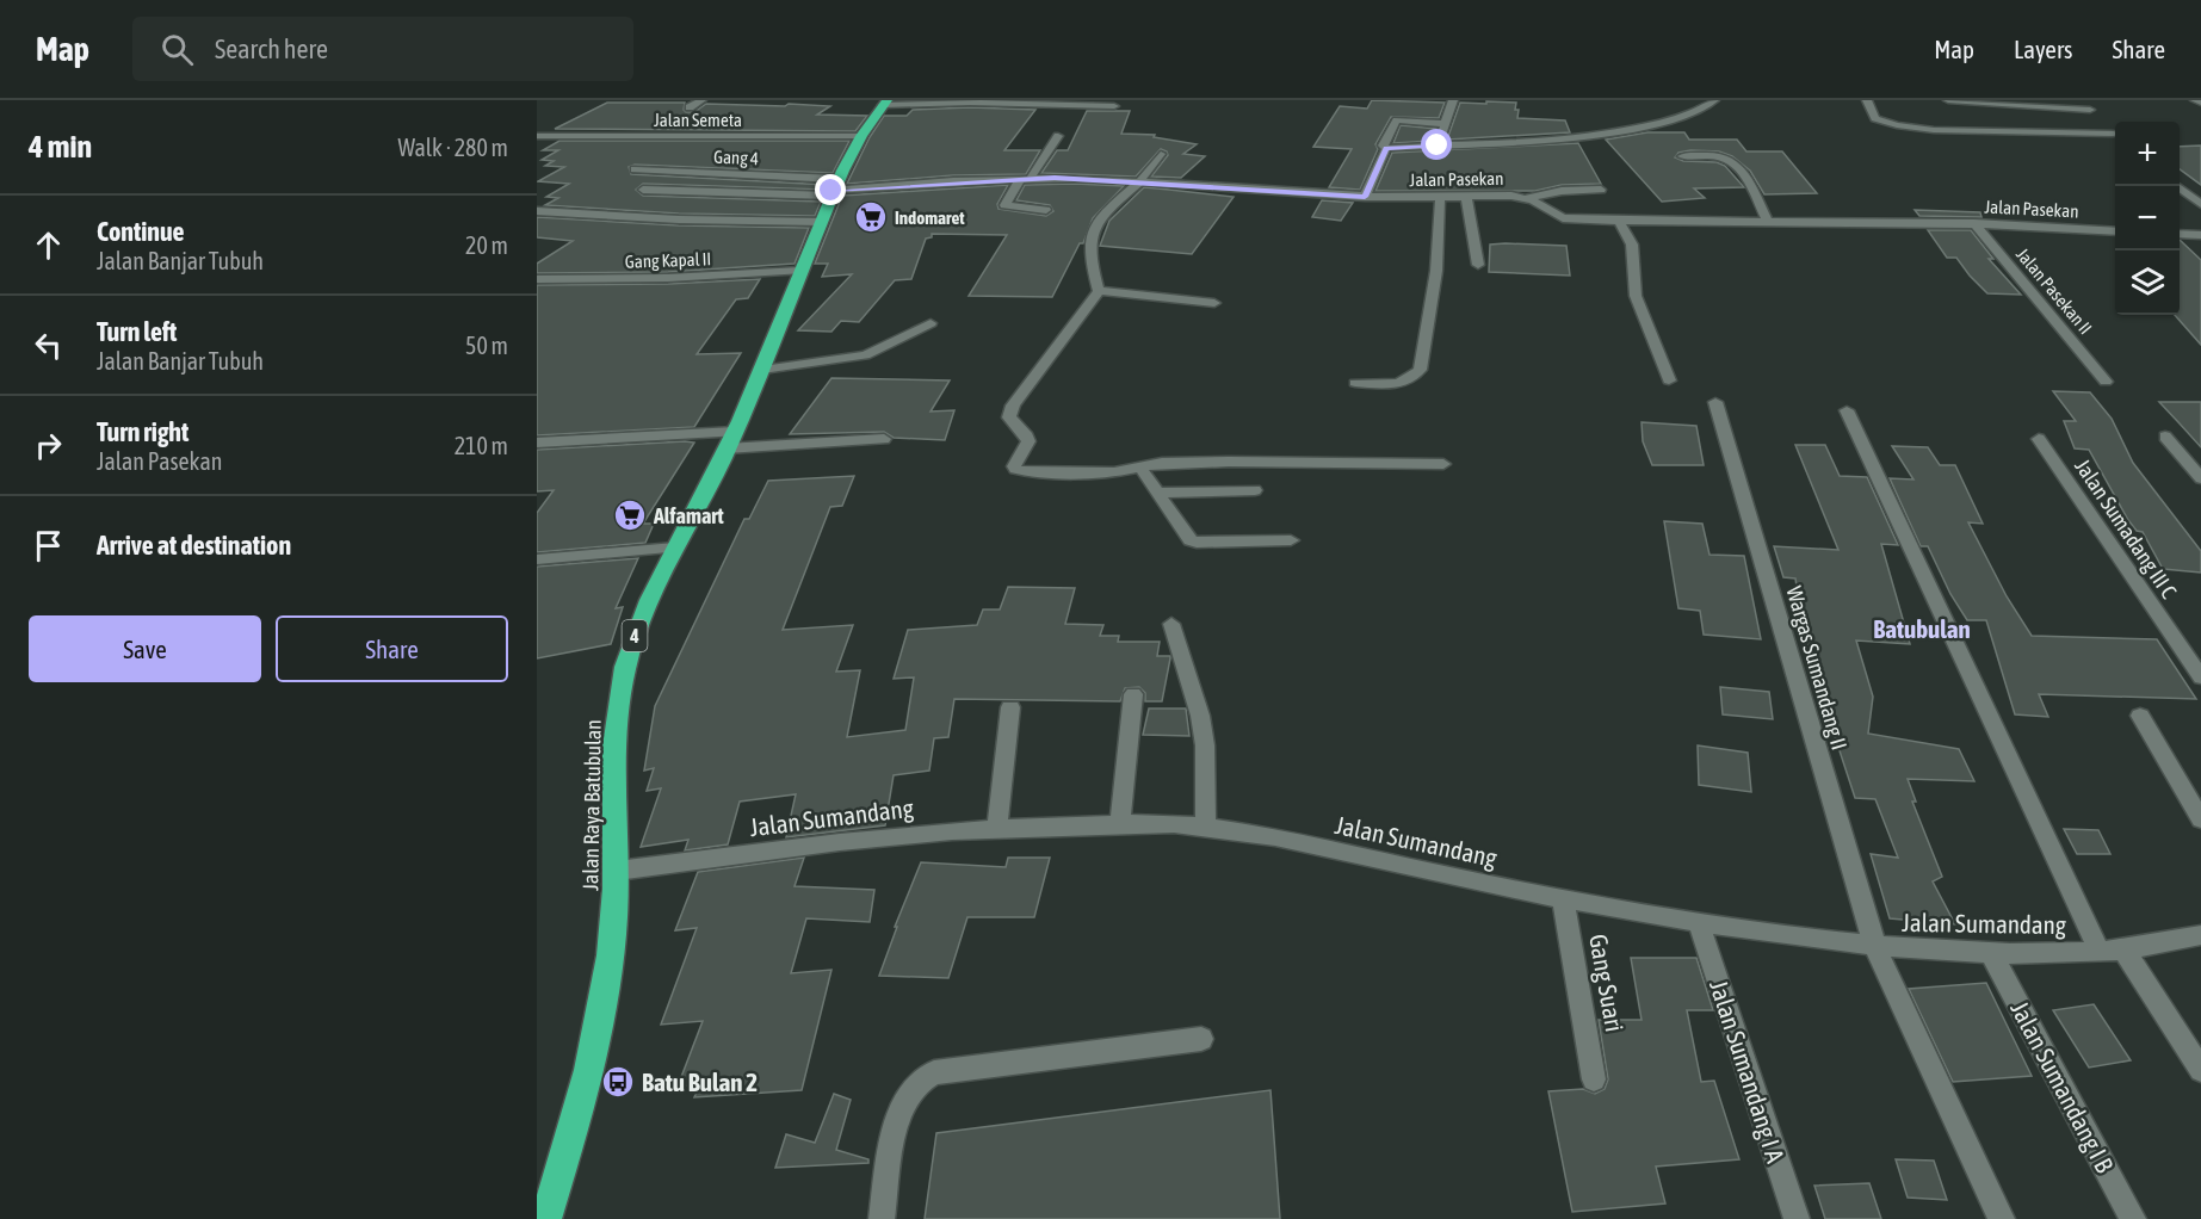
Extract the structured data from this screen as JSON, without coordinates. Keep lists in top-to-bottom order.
{
  "streets": {
    "highway": ["4", "Jalan Raya Batubulan"],
    "street": [
      "Jalan Semeta",
      "Gang 4",
      "Jalan Pasekan",
      "Gang Kapal II",
      "Jalan Pasekan II",
      "Jalan Sumadang III C",
      "Wargas Sumandang II",
      "Jalan Sumandang",
      "Gang Suari",
      "Jalan Sumandang I A",
      "Jalan Sumandang I B"
    ]
  },
  "crossings": [
    ["Jalan Semeta", "Jalan Raya Batubulan"],
    ["Gang 4", "Jalan Pasekan"],
    ["Gang 4", "Jalan Raya Batubulan"],
    ["Jalan Pasekan", "Jalan Pasekan II"],
    ["Jalan Pasekan", "Jalan Raya Batubulan"],
    ["Gang Kapal II", "Jalan Raya Batubulan"],
    ["Wargas Sumandang II", "Jalan Sumandang"],
    ["Jalan Raya Batubulan", "Jalan Sumandang"],
    ["Jalan Sumandang", "Gang Suari"],
    ["Jalan Sumandang", "Jalan Sumandang I A"],
    ["Jalan Sumandang", "Jalan Sumandang I B"]
  ],
  "districts": ["Batubulan"],
  "places": {
    "supermarket": ["Indomaret", "Alfamart"],
    "bus stop": ["Batu Bulan 2"]
  },
  "page": {
    "header": "Map",
    "search": "Search here",
    "nav": ["Map", "Layers", "Share"],
    "heading": ["4 min", "Walk · 280 m"],
    "map_buttons": ["+", "−"],
    "list": [
      ["Continue", "Jalan Banjar Tubuh", "20 m"],
      ["Turn left", "Jalan Banjar Tubuh", "50 m"],
      ["Turn right", "Jalan Pasekan", "210 m"],
      "Arrive at destination"
    ],
    "buttons": ["Save", "Share"]
  }
}
